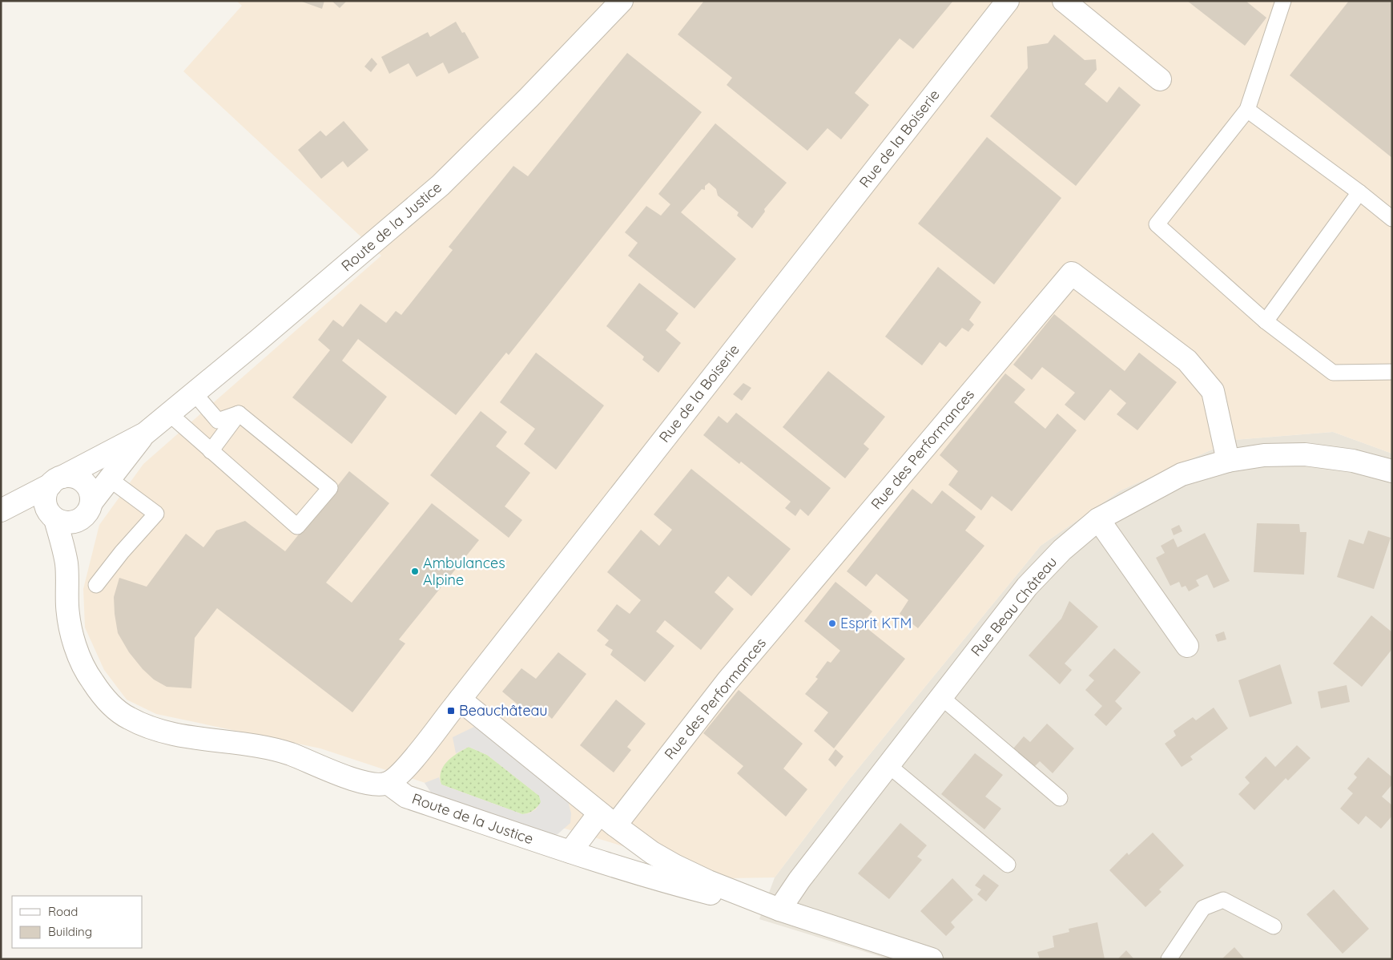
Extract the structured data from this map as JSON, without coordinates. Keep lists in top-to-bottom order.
{
  "streets": {
    "street": [
      "Rue de la Boiserie",
      "Route de la Justice",
      "Rue des Performances",
      "Rue Beau Château"
    ]
  },
  "crossings": [
    ["Rue de la Boiserie", "Route de la Justice"],
    ["Route de la Justice", "Rue des Performances"],
    ["Route de la Justice", "Rue Beau Château"],
    ["Rue des Performances", "Rue Beau Château"]
  ],
  "places": {
    "other": ["Ambulances Alpine", "Esprit KTM"],
    "transit": ["Beauchâteau"]
  },
  "legend": ["Road", "Building"]
}
